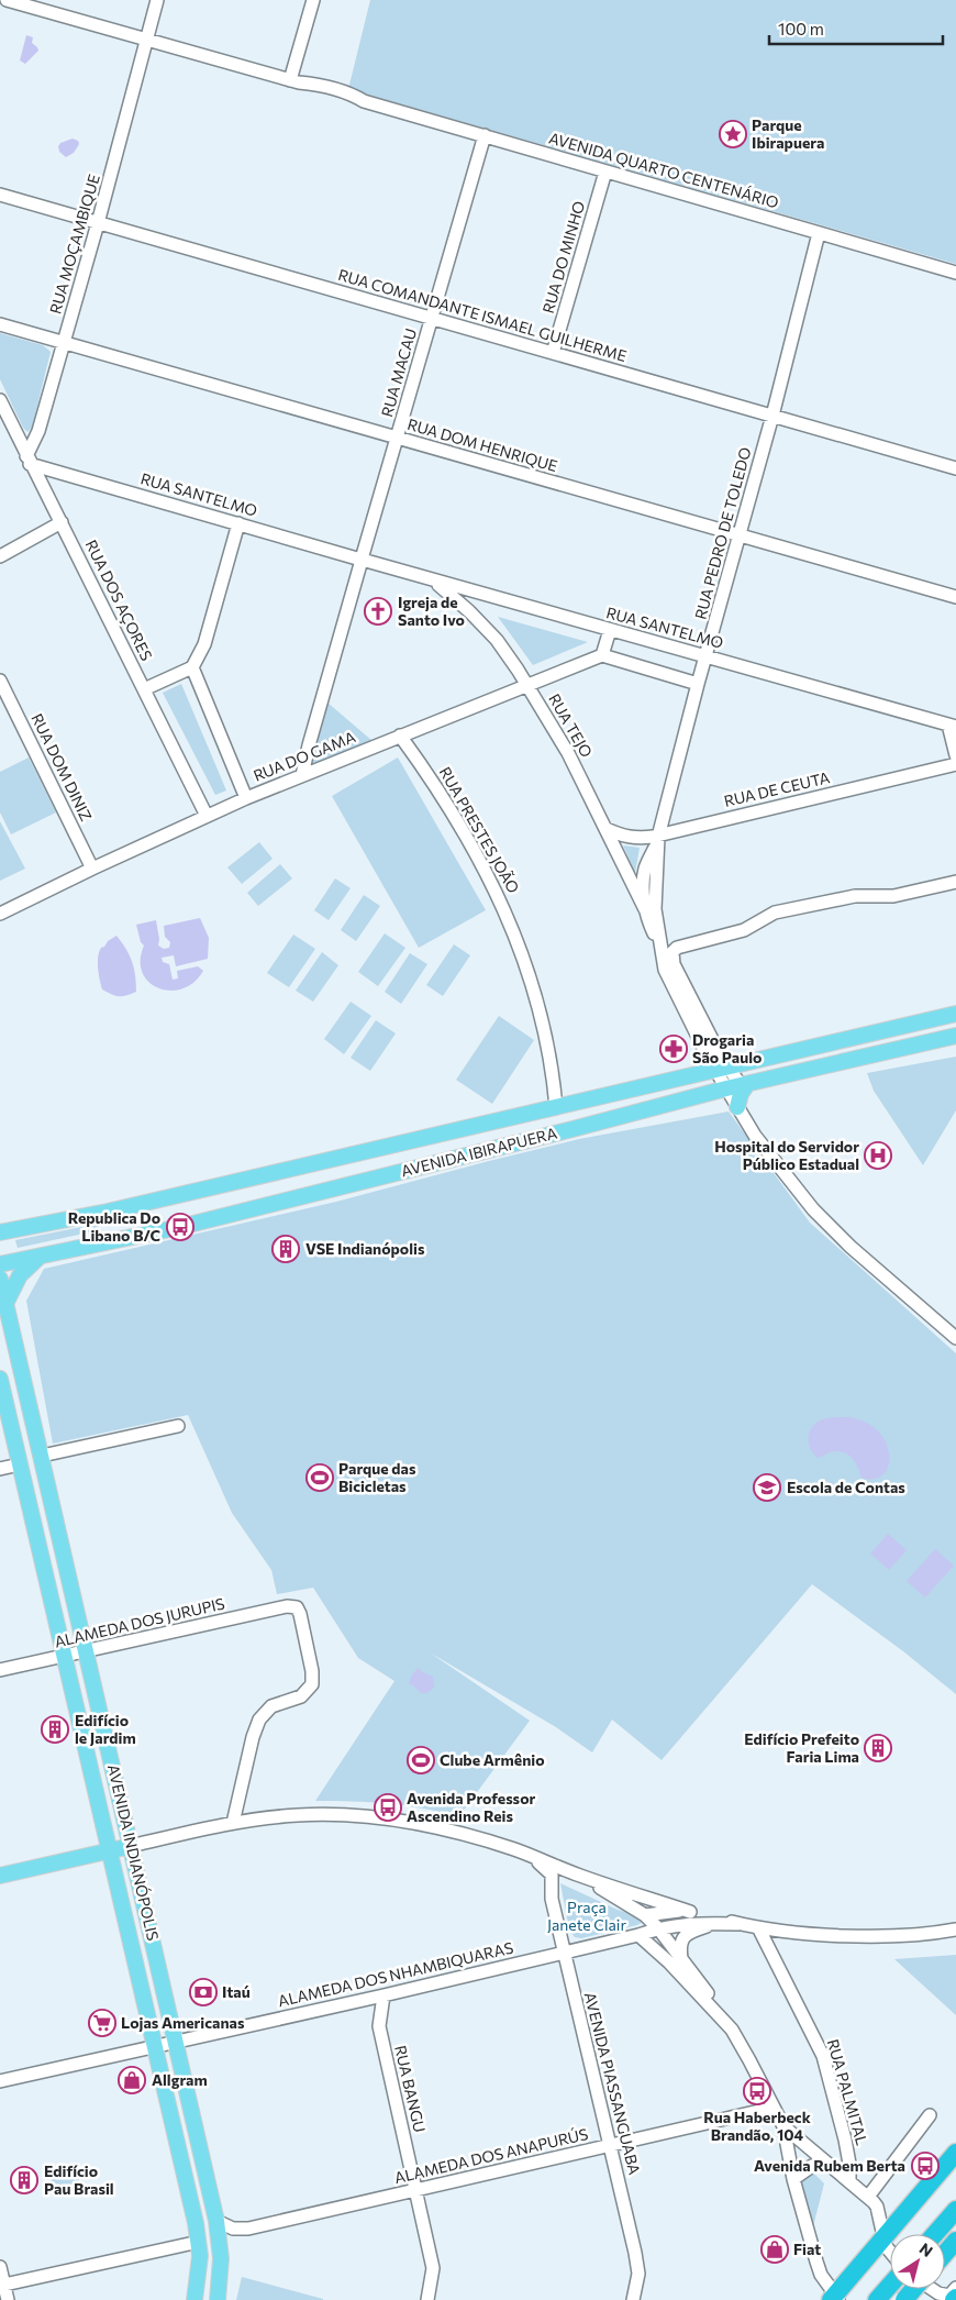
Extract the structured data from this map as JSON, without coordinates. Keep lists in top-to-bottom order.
{
  "streets": {
    "main road": ["AVENIDA IBIRAPUERA", "AVENIDA INDIANÓPOLIS"],
    "street": [
      "AVENIDA QUARTO CENTENÁRIO",
      "RUA MOÇAMBIQUE",
      "RUA DO MINHO",
      "RUA COMANDANTE ISMAEL GUILHERME",
      "RUA MACAU",
      "RUA DOM HENRIQUE",
      "RUA SANTELMO",
      "RUA PEDRO DE TOLEDO",
      "RUA DOS AÇORES",
      "RUA TEJO",
      "RUA DO GAMA",
      "RUA DOM DINIZ",
      "RUA DE CEUTA",
      "RUA PRESTES JOÃO",
      "ALAMEDA DOS JURUPIS",
      "ALAMEDA DOS NHAMBIQUARAS",
      "AVENIDA PIASSANGUABA",
      "RUA BANGU",
      "RUA PALMITAL",
      "ALAMEDA DOS ANAPURÚS"
    ]
  },
  "crossings": [
    ["AVENIDA QUARTO CENTENÁRIO", "RUA MOÇAMBIQUE"],
    ["AVENIDA QUARTO CENTENÁRIO", "RUA DO MINHO"],
    ["AVENIDA QUARTO CENTENÁRIO", "RUA MACAU"],
    ["AVENIDA QUARTO CENTENÁRIO", "RUA PEDRO DE TOLEDO"],
    ["RUA MOÇAMBIQUE", "RUA COMANDANTE ISMAEL GUILHERME"],
    ["RUA MOÇAMBIQUE", "RUA DOM HENRIQUE"],
    ["RUA MOÇAMBIQUE", "RUA SANTELMO"],
    ["RUA MOÇAMBIQUE", "RUA DOS AÇORES"],
    ["RUA DO MINHO", "RUA COMANDANTE ISMAEL GUILHERME"],
    ["RUA COMANDANTE ISMAEL GUILHERME", "RUA MACAU"],
    ["RUA COMANDANTE ISMAEL GUILHERME", "RUA PEDRO DE TOLEDO"],
    ["RUA MACAU", "RUA DOM HENRIQUE"],
    ["RUA MACAU", "RUA SANTELMO"],
    ["RUA MACAU", "RUA DO GAMA"],
    ["RUA DOM HENRIQUE", "RUA PEDRO DE TOLEDO"],
    ["RUA SANTELMO", "RUA PEDRO DE TOLEDO"],
    ["RUA SANTELMO", "RUA DOS AÇORES"],
    ["RUA SANTELMO", "RUA TEJO"],
    ["RUA PEDRO DE TOLEDO", "RUA TEJO"],
    ["RUA PEDRO DE TOLEDO", "RUA DE CEUTA"],
    ["RUA PEDRO DE TOLEDO", "AVENIDA IBIRAPUERA"],
    ["RUA DOS AÇORES", "RUA DO GAMA"],
    ["RUA TEJO", "RUA DO GAMA"],
    ["RUA TEJO", "RUA DE CEUTA"],
    ["RUA DO GAMA", "RUA DOM DINIZ"],
    ["RUA DO GAMA", "RUA PRESTES JOÃO"],
    ["RUA PRESTES JOÃO", "AVENIDA IBIRAPUERA"],
    ["ALAMEDA DOS JURUPIS", "AVENIDA INDIANÓPOLIS"],
    ["AVENIDA INDIANÓPOLIS", "ALAMEDA DOS NHAMBIQUARAS"],
    ["AVENIDA INDIANÓPOLIS", "ALAMEDA DOS ANAPURÚS"],
    ["ALAMEDA DOS NHAMBIQUARAS", "AVENIDA PIASSANGUABA"],
    ["ALAMEDA DOS NHAMBIQUARAS", "RUA BANGU"],
    ["AVENIDA PIASSANGUABA", "ALAMEDA DOS ANAPURÚS"],
    ["RUA BANGU", "ALAMEDA DOS ANAPURÚS"]
  ],
  "parks": ["Praça Janete Clair"],
  "places": {
    "place": ["Parque Ibirapuera"],
    "church": ["Igreja de Santo Ivo"],
    "pharmacy": ["Drogaria São Paulo"],
    "hospital": ["Hospital do Servidor Público Estadual"],
    "bus stop": [
      "Republica Do Libano B/C",
      "Avenida Professor Ascendino Reis",
      "Rua Haberbeck Brandão, 104",
      "Avenida Rubem Berta"
    ],
    "building": [
      "VSE Indianópolis",
      "Edifício le Jardim",
      "Edifício Prefeito Faria Lima",
      "Edifício Pau Brasil"
    ],
    "sports": ["Parque das Bicicletas", "Clube Armênio"],
    "school or university": ["Escola de Contas"],
    "bank": ["Itaú"],
    "supermarket": ["Lojas Americanas"],
    "shop": ["Allgram", "Fiat"]
  },
  "scale_bar": "100 m",
  "north": "top right"
}
